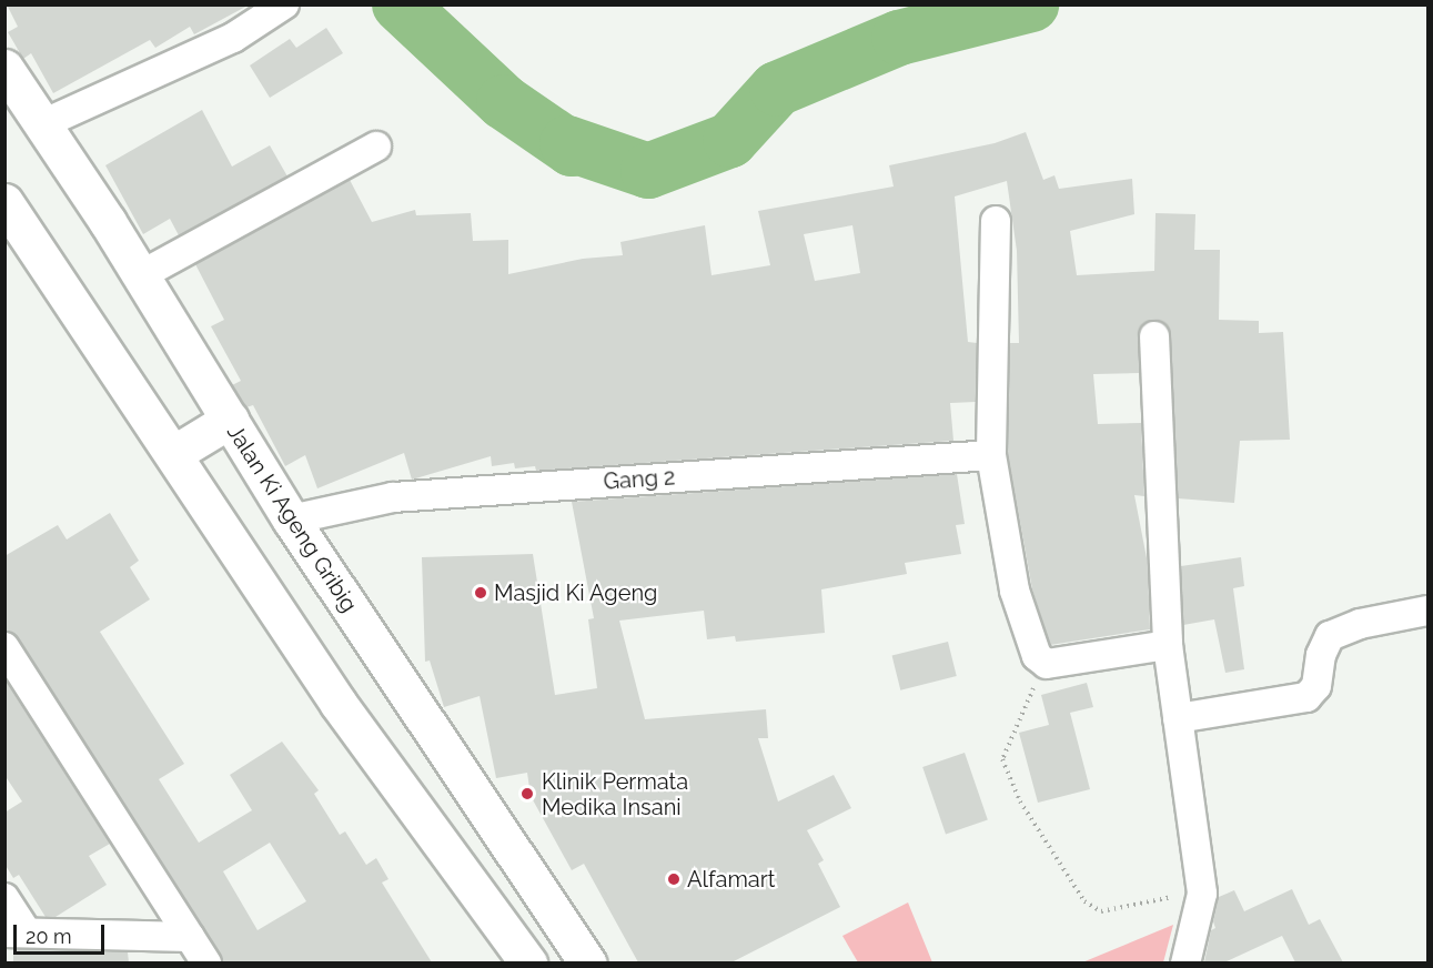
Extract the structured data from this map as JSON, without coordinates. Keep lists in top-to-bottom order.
{
  "streets": {
    "main road": ["Jalan Ki Ageng Gribig"],
    "street": ["Gang 2"]
  },
  "crossings": [
    ["Gang 2", "Jalan Ki Ageng Gribig"]
  ],
  "places": ["Masjid Ki Ageng", "Klinik Permata Medika Insani", "Alfamart"],
  "scale_bar": "20 m"
}
